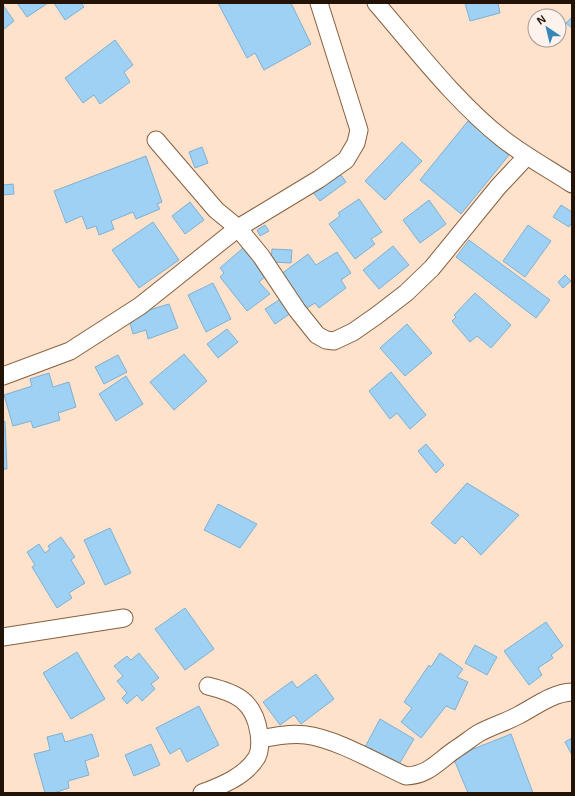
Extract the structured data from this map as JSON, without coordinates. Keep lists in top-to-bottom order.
{
  "north": "top left"
}
